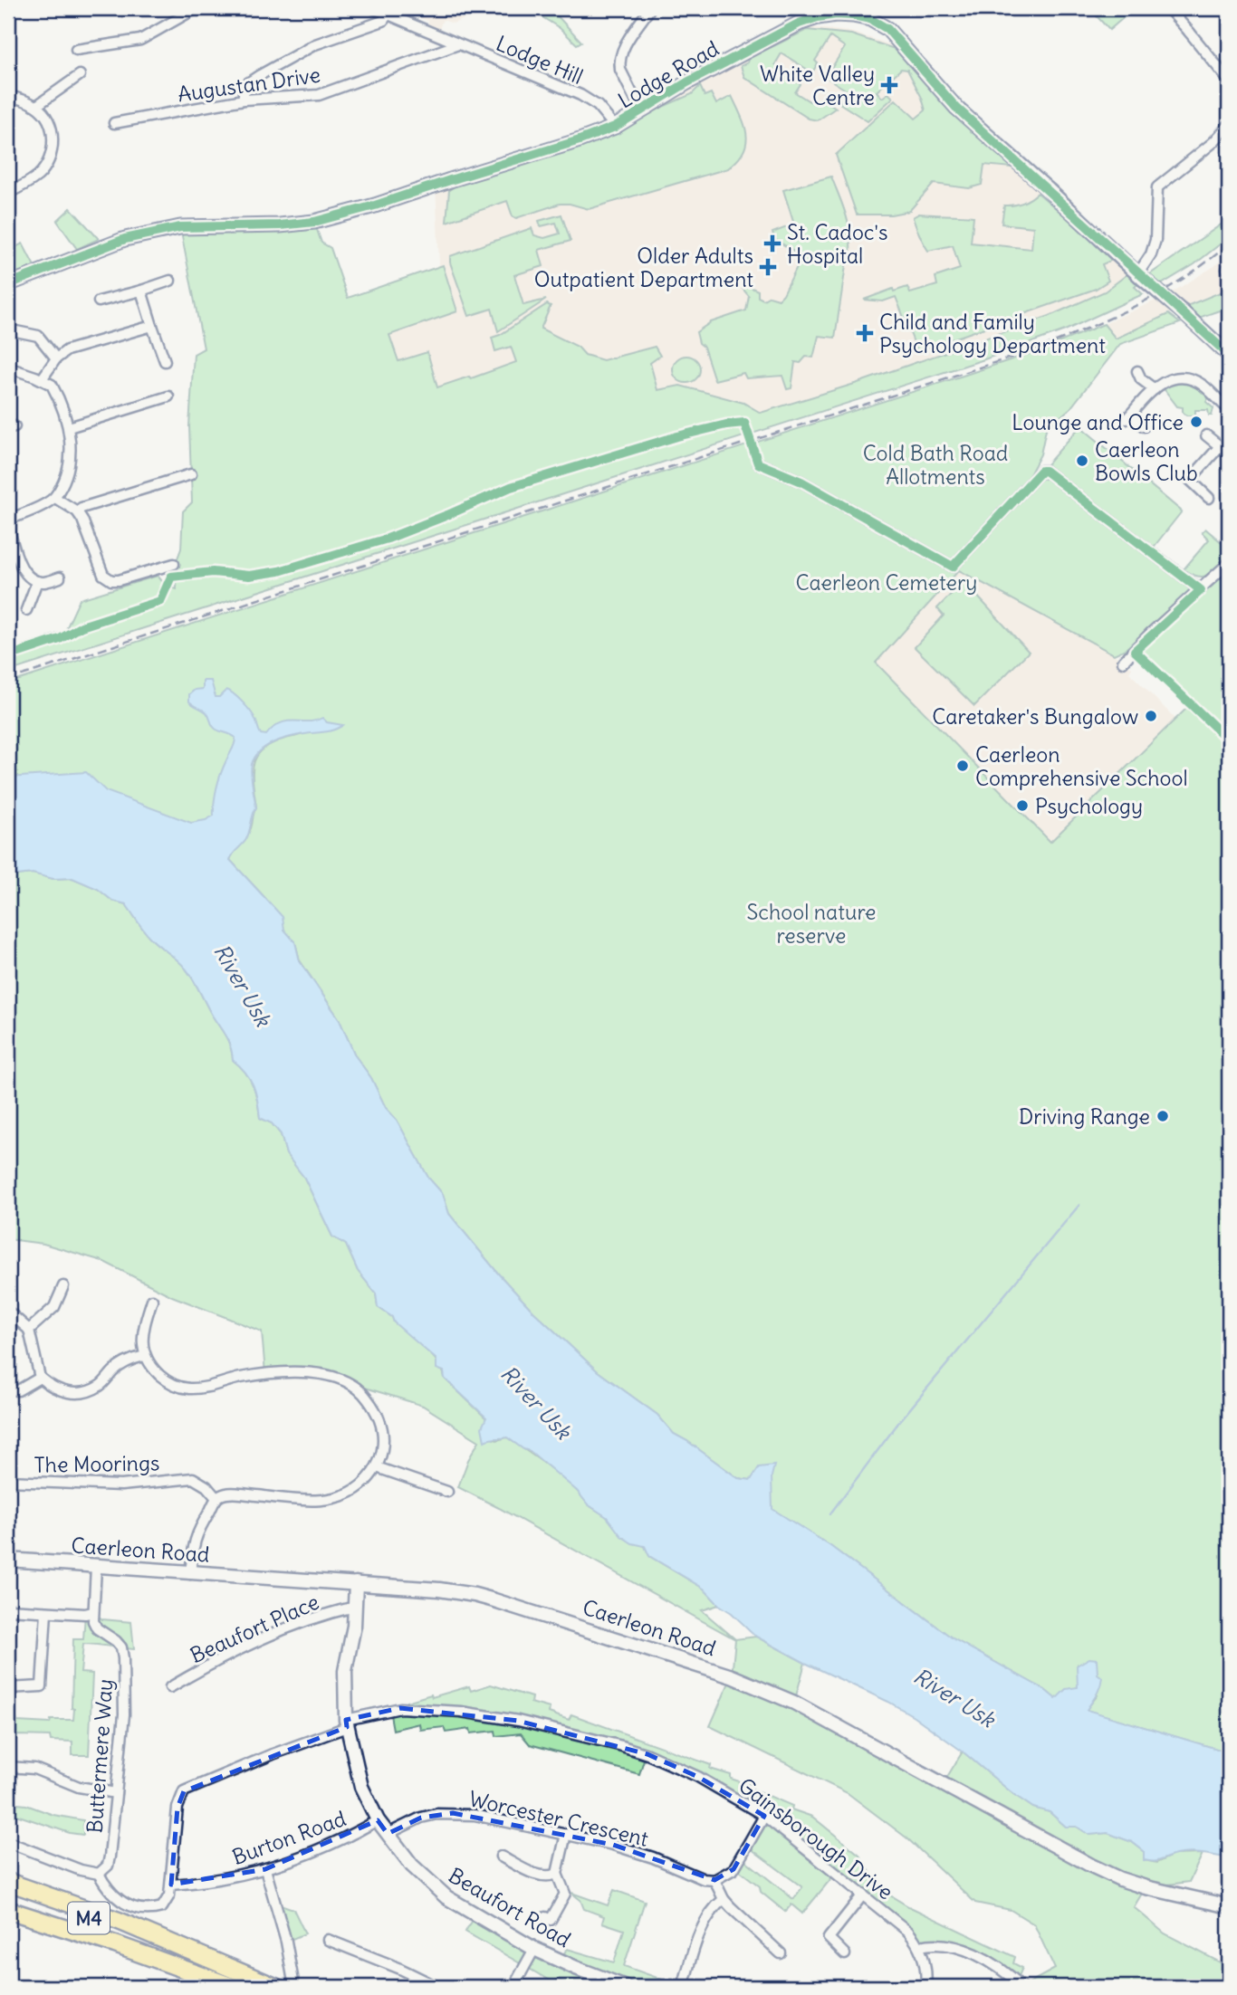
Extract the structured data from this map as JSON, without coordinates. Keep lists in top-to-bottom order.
{
  "streets": {
    "highway": ["M4"],
    "street": [
      "Lodge Hill",
      "Lodge Road",
      "Augustan Drive",
      "The Moorings",
      "Caerleon Road",
      "Beaufort Place",
      "Buttermere Way",
      "Worcester Crescent",
      "Burton Road",
      "Gainsborough Drive",
      "Beaufort Road"
    ]
  },
  "crossings": [
    ["Lodge Hill", "Lodge Road"],
    ["Lodge Hill", "Augustan Drive"],
    ["Caerleon Road", "Beaufort Road"],
    ["Beaufort Place", "Beaufort Road"],
    ["Worcester Crescent", "Beaufort Road"],
    ["Burton Road", "Gainsborough Drive"],
    ["Burton Road", "Beaufort Road"],
    ["Gainsborough Drive", "Beaufort Road"]
  ],
  "water": ["River Usk"],
  "parks": ["Cold Bath Road Allotments", "Caerleon Cemetery", "School nature reserve"],
  "places": {
    "health": [
      "White Valley Centre",
      "St. Cadoc's Hospital",
      "Older Adults Outpatient Department",
      "Child and Family Psychology Department"
    ],
    "other": [
      "Lounge and Office",
      "Caerleon Bowls Club",
      "Caretaker's Bungalow",
      "Caerleon Comprehensive School",
      "Psychology",
      "Driving Range"
    ]
  }
}
